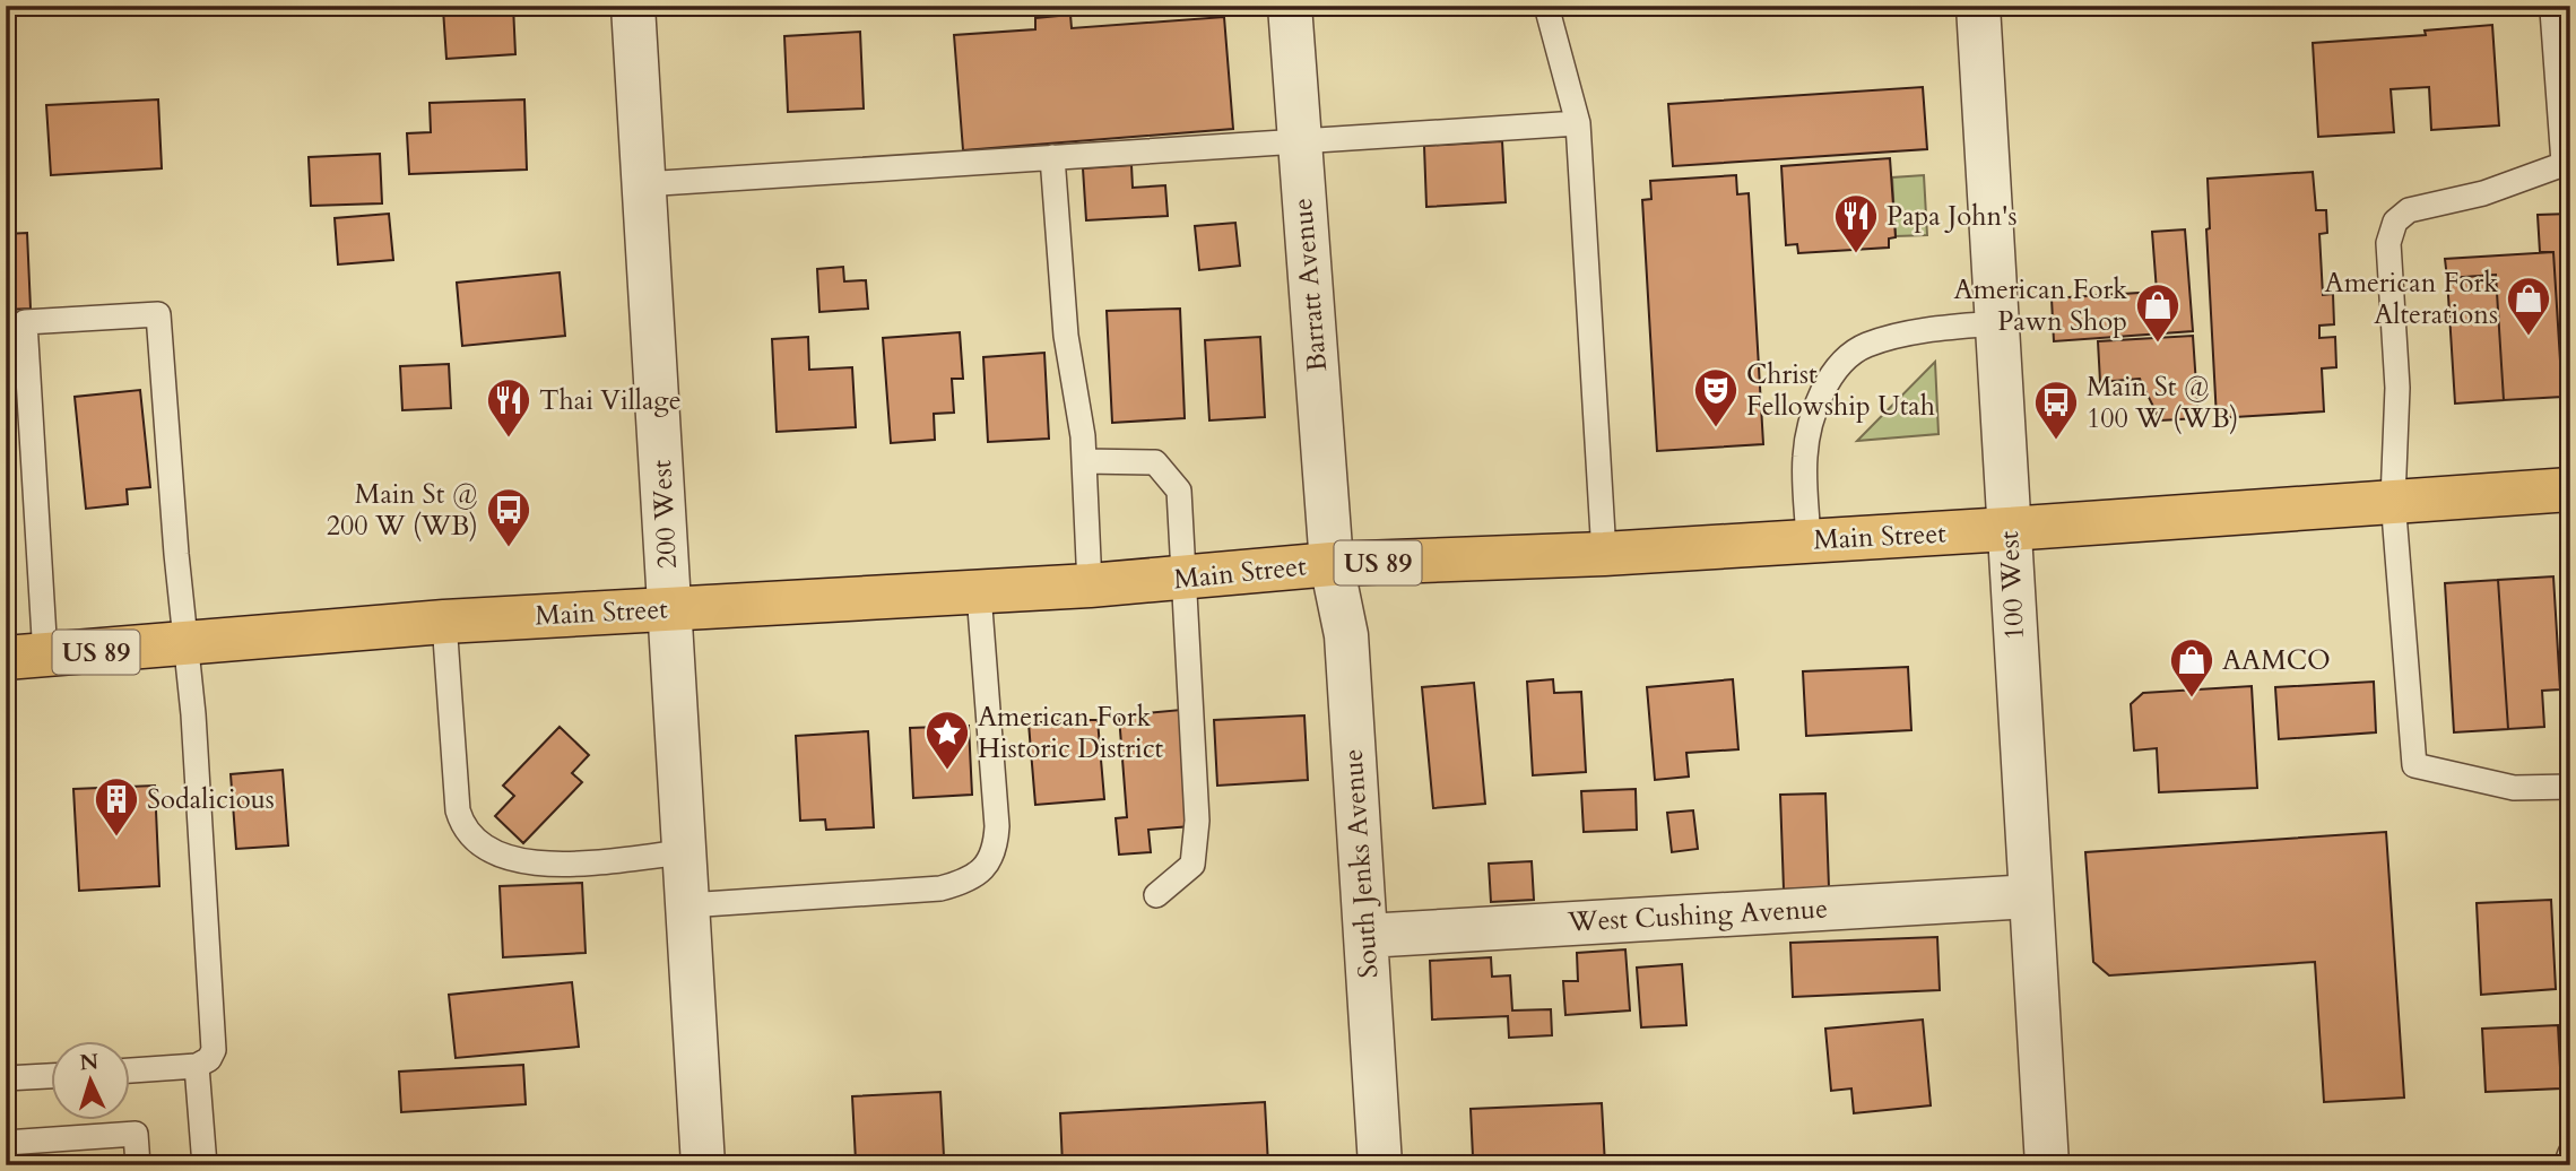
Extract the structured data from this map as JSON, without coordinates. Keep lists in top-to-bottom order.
{
  "streets": {
    "main road": ["Main Street", "US 89"],
    "street": [
      "Barratt Avenue",
      "200 West",
      "100 West",
      "South Jenks Avenue",
      "West Cushing Avenue"
    ]
  },
  "crossings": [
    ["Barratt Avenue", "Main Street"],
    ["Barratt Avenue", "South Jenks Avenue"],
    ["200 West", "Main Street"],
    ["Main Street", "100 West"],
    ["Main Street", "South Jenks Avenue"],
    ["100 West", "West Cushing Avenue"],
    ["South Jenks Avenue", "West Cushing Avenue"]
  ],
  "places": {
    "restaurant": ["Papa John's", "Thai Village"],
    "shop": ["American Fork Alterations", "American Fork Pawn Shop", "AAMCO"],
    "theatre": ["Christ Fellowship Utah"],
    "bus stop": ["Main St @ 100 W (WB)", "Main St @ 200 W (WB)"],
    "place": ["American Fork Historic District"],
    "building": ["Sodalicious"]
  },
  "north": "top"
}
